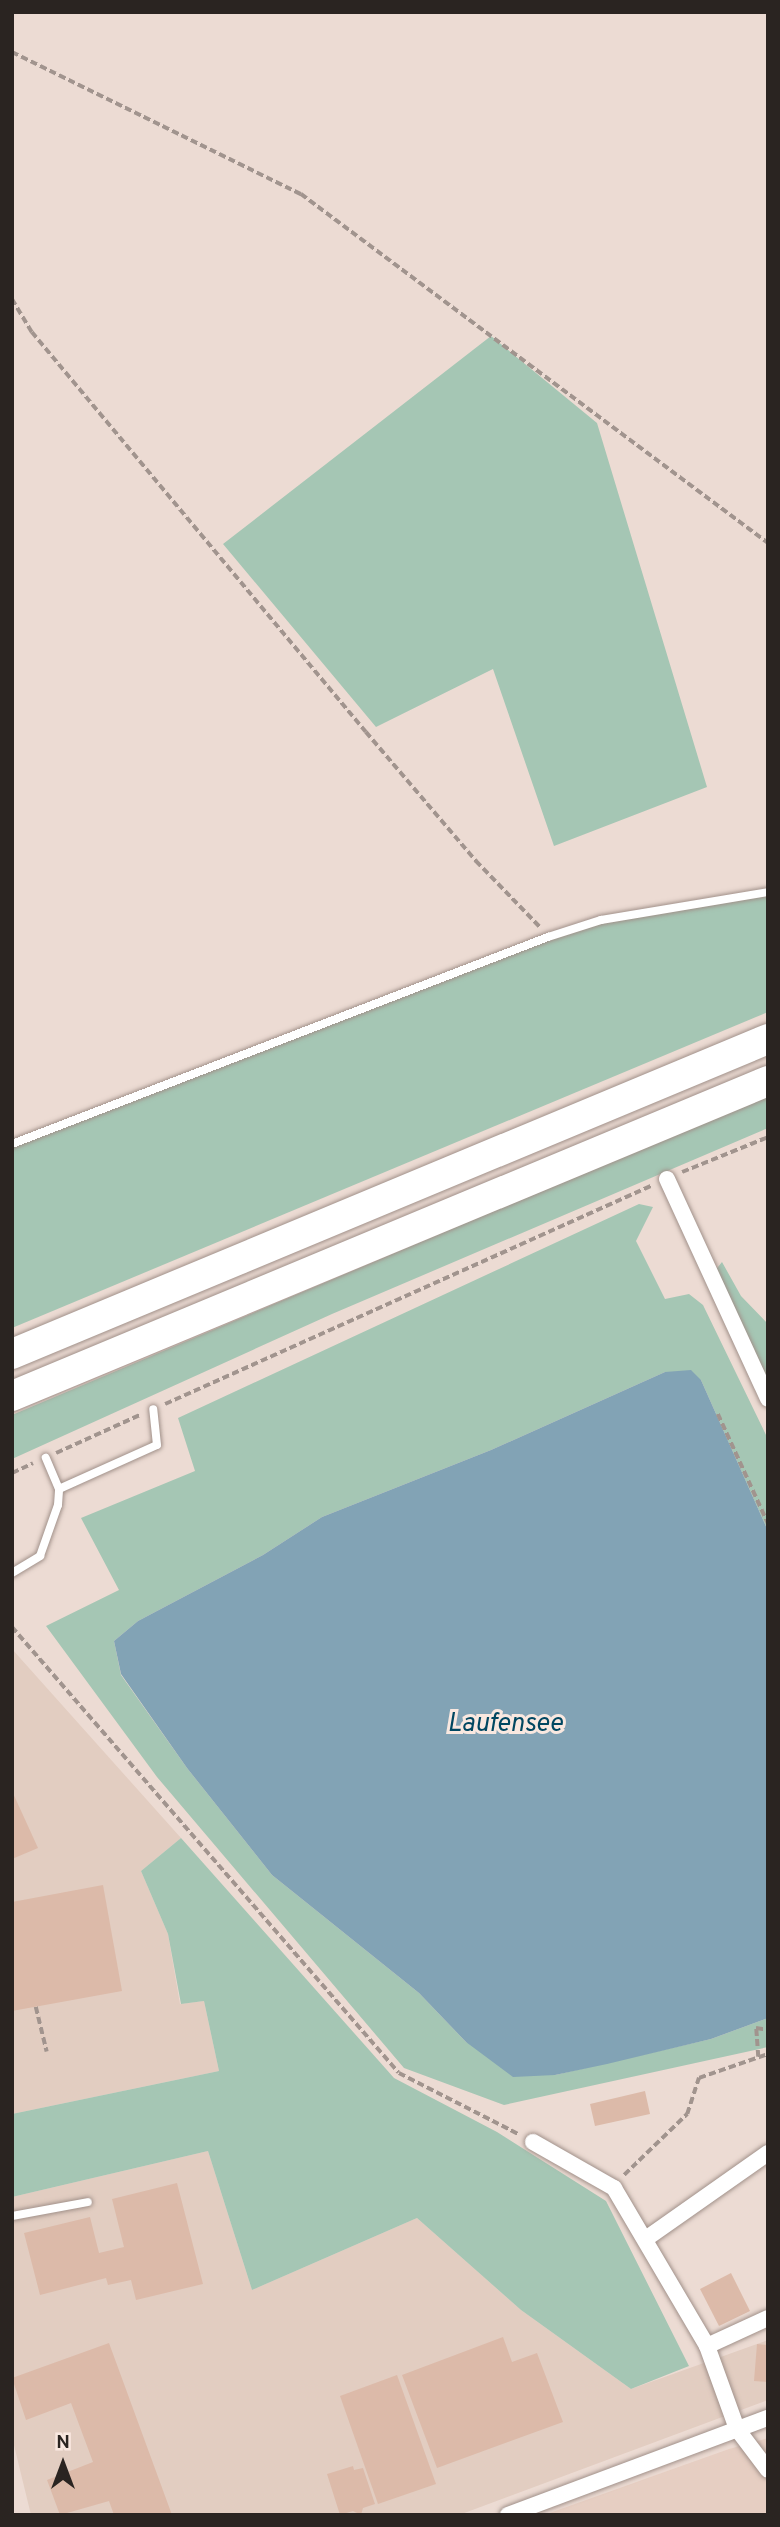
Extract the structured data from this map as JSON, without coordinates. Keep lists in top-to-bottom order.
{
  "water": ["Laufensee"],
  "north": "top"
}
